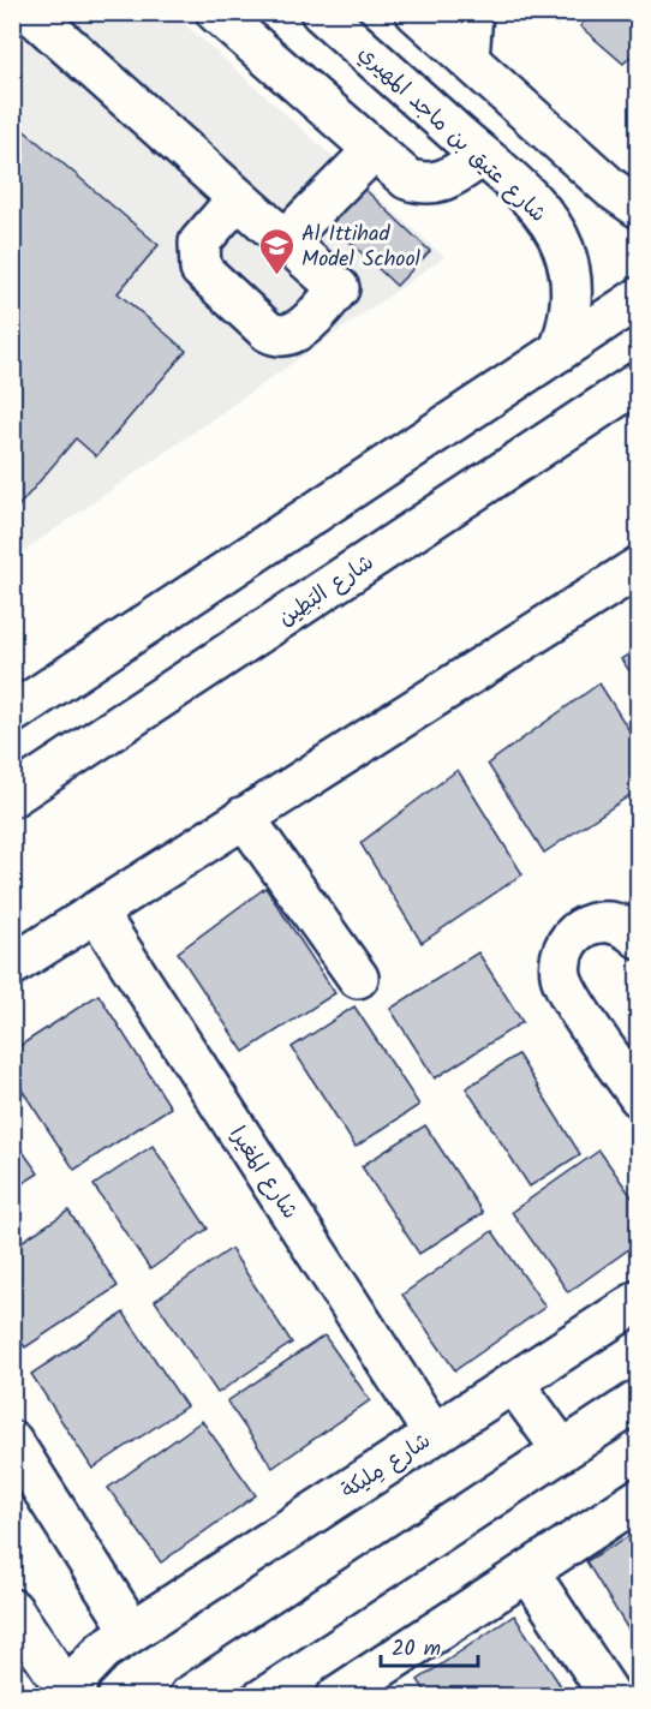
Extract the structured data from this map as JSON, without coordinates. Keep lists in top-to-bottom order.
{
  "streets": {
    "street": [
      "شارع عتيق بن ماجد المهيري",
      "شارع البَطِين",
      "شارع المغيرا",
      "شارع مِليكة"
    ]
  },
  "crossings": [
    ["شارع المغيرا", "شارع مِليكة"]
  ],
  "places": {
    "school or university": ["Al Ittihad Model School"]
  },
  "scale_bar": "20 m"
}
